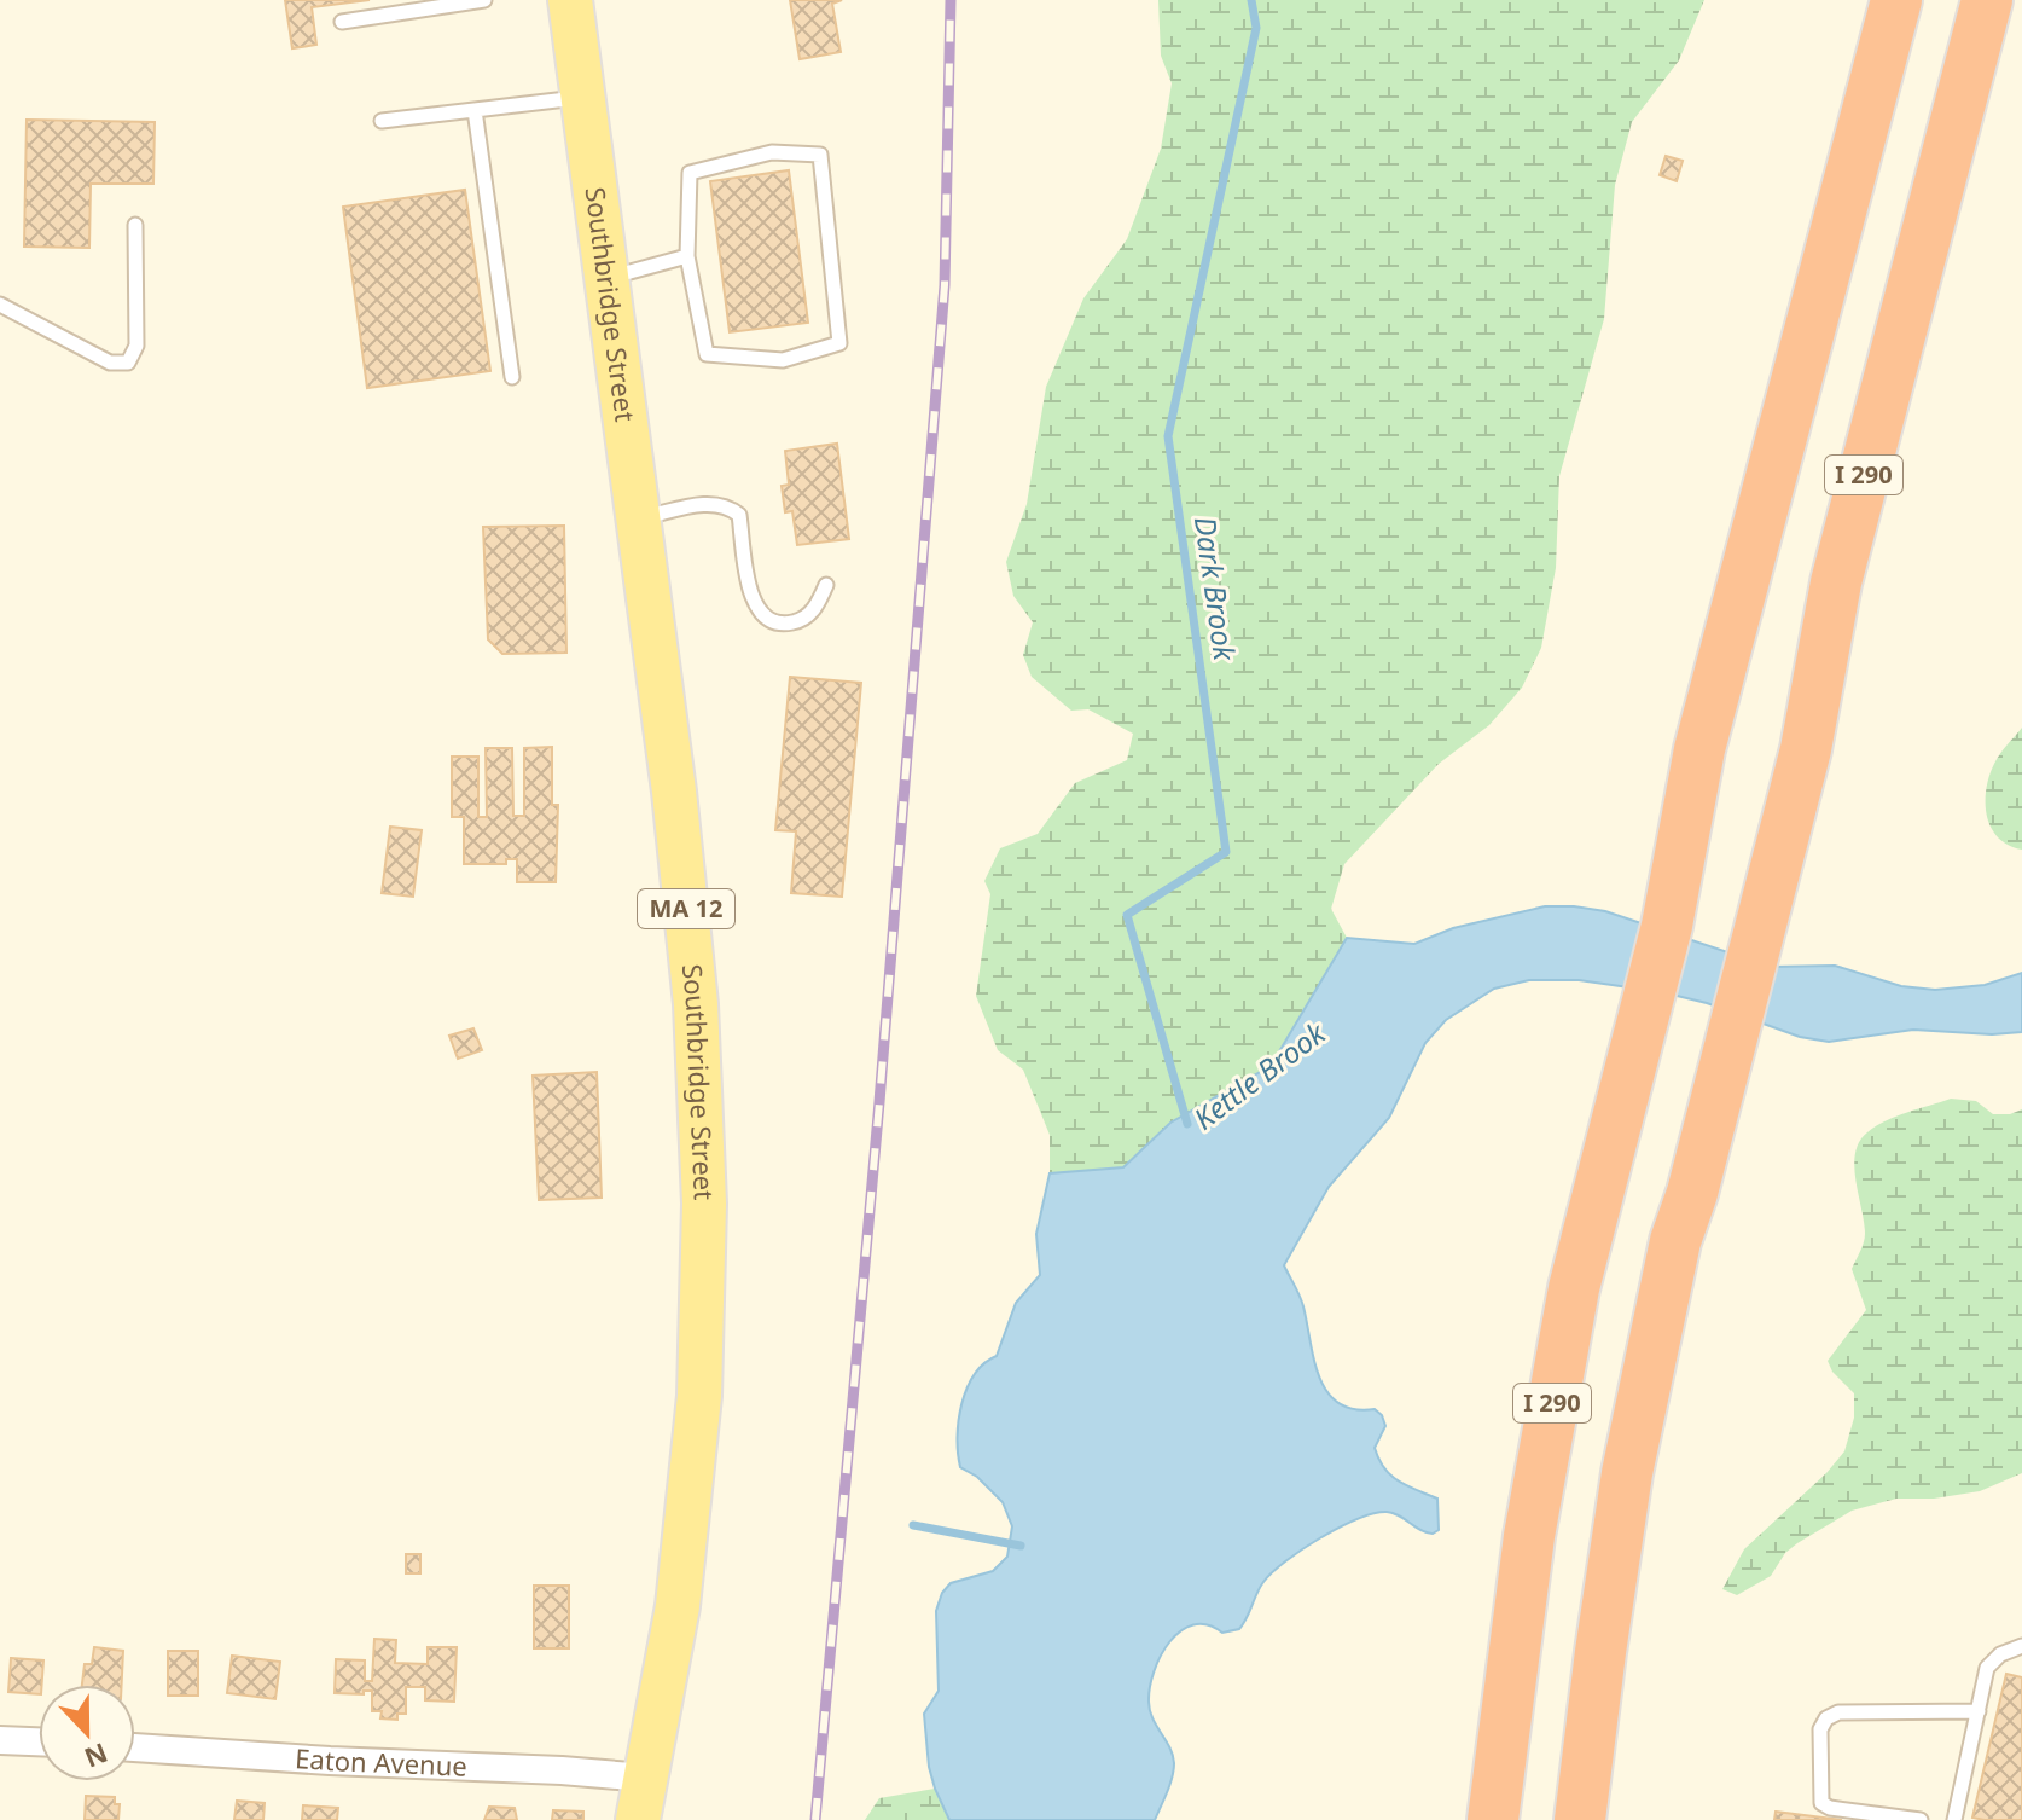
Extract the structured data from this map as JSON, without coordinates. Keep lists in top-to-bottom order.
{
  "streets": {
    "highway": ["I 290"],
    "main road": ["Southbridge Street", "MA 12"],
    "street": ["Eaton Avenue"]
  },
  "crossings": [
    ["Southbridge Street", "Eaton Avenue"]
  ],
  "water": ["Dark Brook", "Kettle Brook"],
  "north": "bottom"
}
